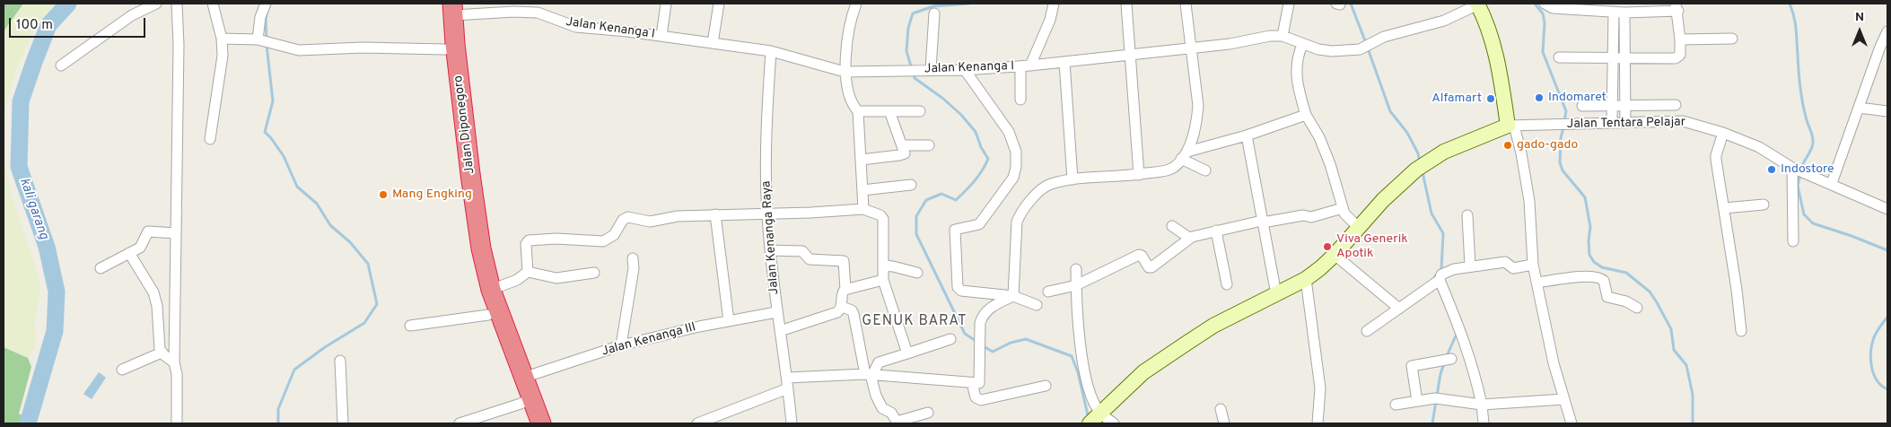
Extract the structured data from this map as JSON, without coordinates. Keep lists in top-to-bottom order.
{
  "streets": {
    "highway": ["Jalan Diponegoro"],
    "street": [
      "Jalan Kenanga I",
      "Jalan Tentara Pelajar",
      "Jalan Kenanga Raya",
      "Jalan Kenanga III"
    ]
  },
  "crossings": [
    ["Jalan Kenanga I", "Jalan Diponegoro"],
    ["Jalan Kenanga I", "Jalan Kenanga Raya"],
    ["Jalan Diponegoro", "Jalan Kenanga III"],
    ["Jalan Kenanga Raya", "Jalan Kenanga III"]
  ],
  "districts": ["GENUK BARAT"],
  "water": ["kali garang"],
  "places": [
    "Indomaret",
    "Alfamart",
    "gado-gado",
    "Indostore",
    "Mang Engking",
    "Viva Generik Apotik"
  ],
  "scale_bar": "100 m",
  "north": "top"
}
